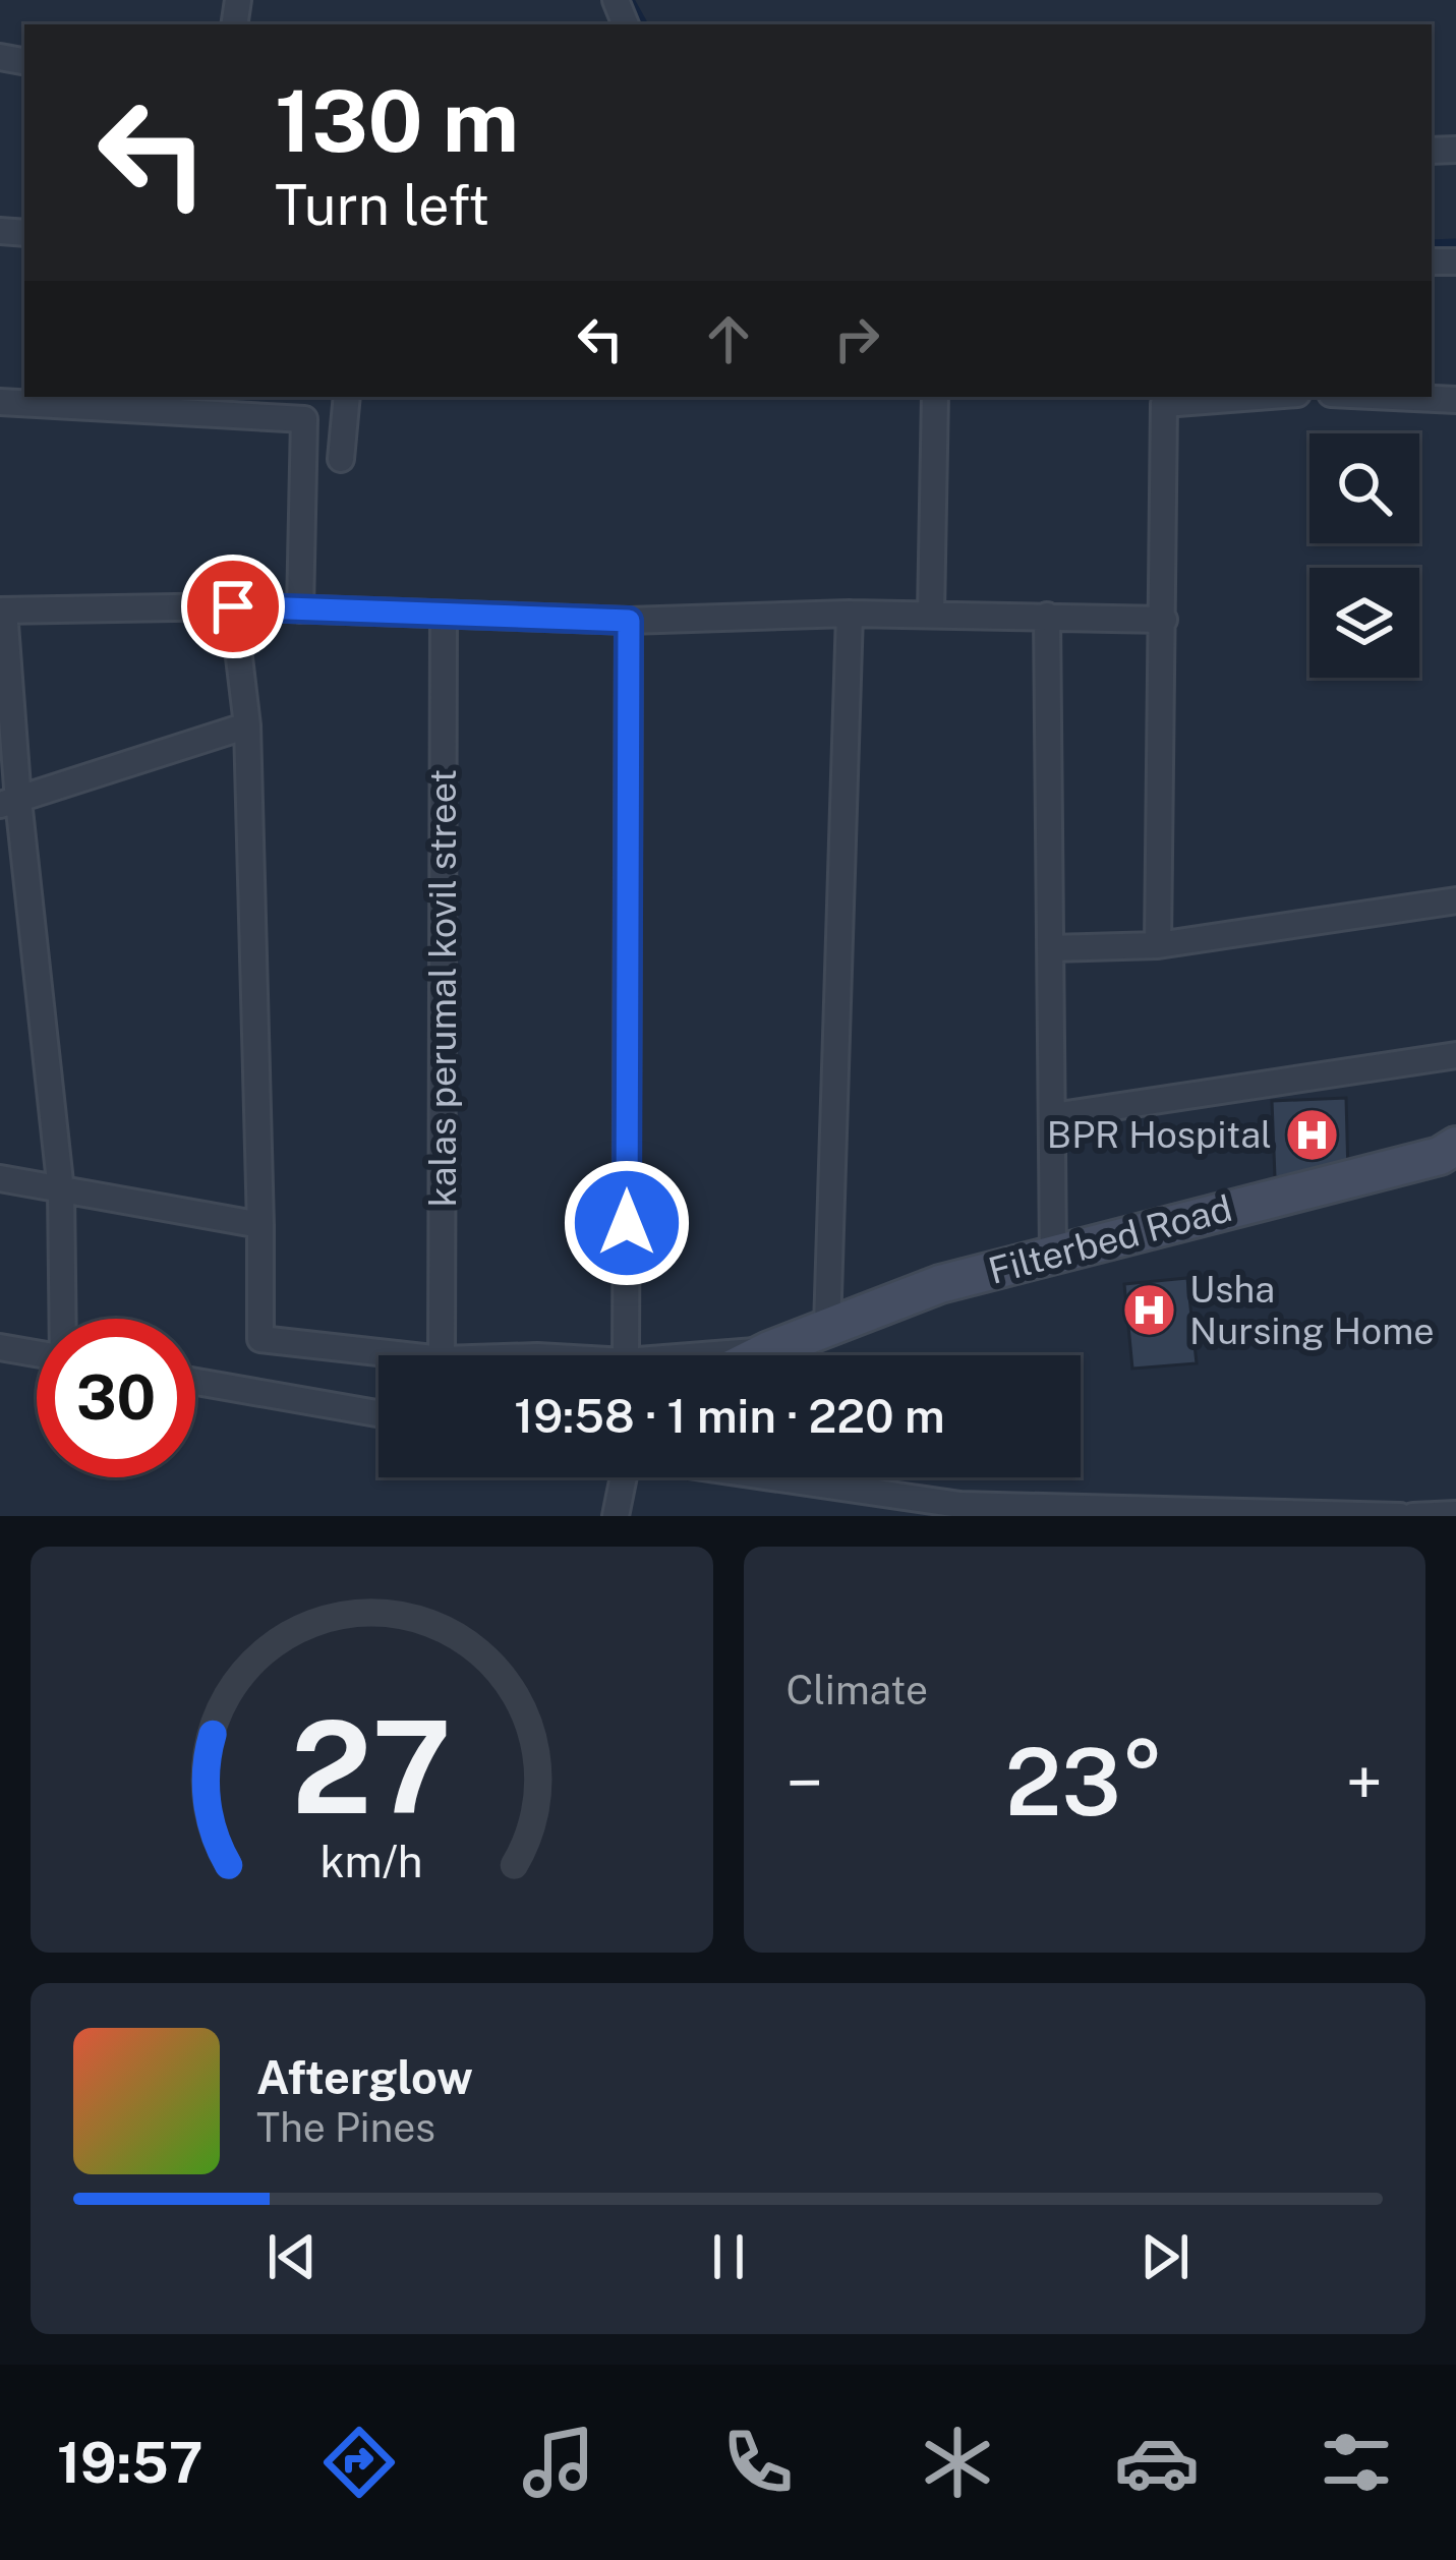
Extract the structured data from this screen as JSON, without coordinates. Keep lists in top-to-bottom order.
{
  "streets": {
    "main road": ["Filterbed Road"],
    "street": ["kalas perumal kovil street"]
  },
  "places": {
    "hospital": ["BPR Hospital", "Usha Nursing Home"]
  },
  "page": {
    "turn": ["130 m", "Turn left"],
    "limit": "30",
    "trip": "19:58 · 1 min · 220 m",
    "tile": "Climate",
    "heat": ["−", "23°", "+"],
    "song": ["Afterglow", "The Pines"],
    "tabs": "19:57",
    "gauge": ["27", "km/h"]
  }
}
